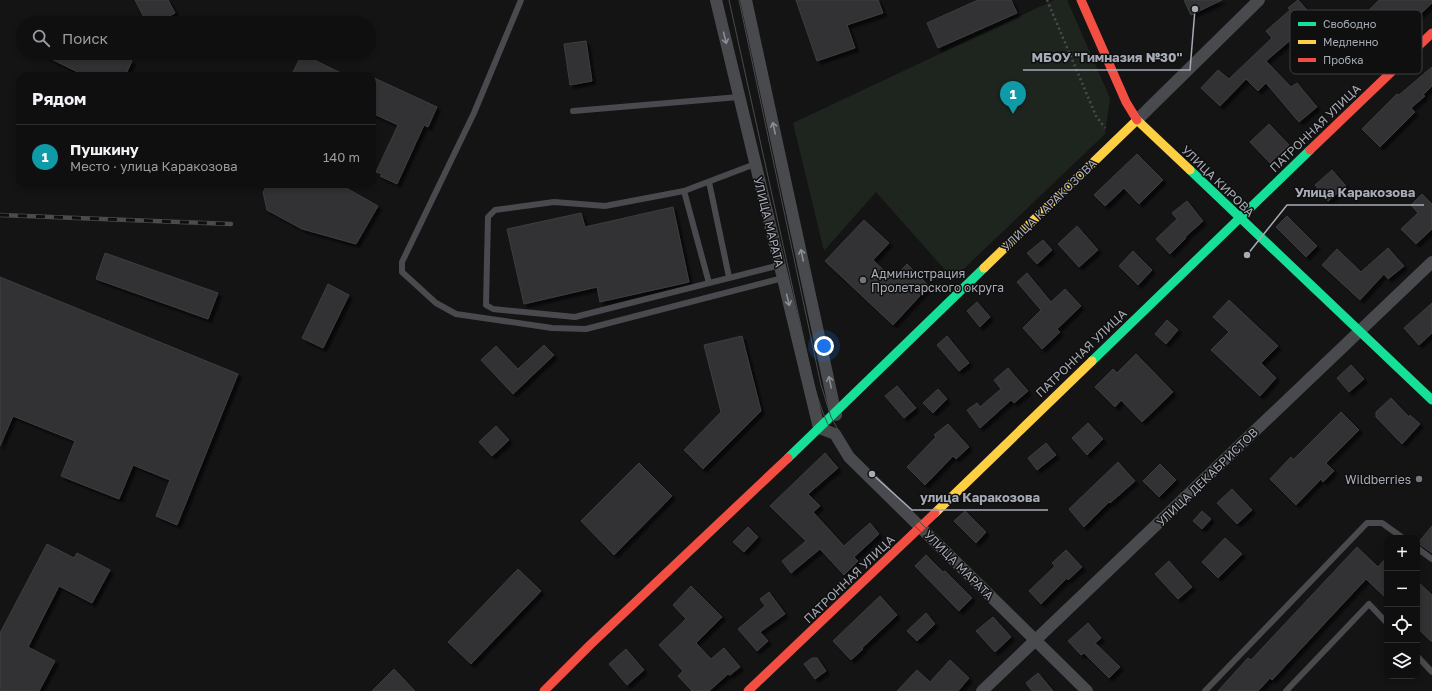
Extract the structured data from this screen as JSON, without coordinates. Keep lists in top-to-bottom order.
{
  "streets": {
    "main road": ["ПАТРОННАЯ УЛИЦА", "УЛИЦА КИРОВА", "УЛИЦА КАРАКОЗОВА"],
    "street": ["УЛИЦА МАРАТА", "УЛИЦА ДЕКАБРИСТОВ"]
  },
  "crossings": [
    ["ПАТРОННАЯ УЛИЦА", "УЛИЦА КИРОВА"],
    ["ПАТРОННАЯ УЛИЦА", "УЛИЦА МАРАТА"],
    ["УЛИЦА КИРОВА", "УЛИЦА КАРАКОЗОВА"],
    ["УЛИЦА КИРОВА", "УЛИЦА ДЕКАБРИСТОВ"],
    ["УЛИЦА КАРАКОЗОВА", "УЛИЦА МАРАТА"],
    ["УЛИЦА МАРАТА", "УЛИЦА ДЕКАБРИСТОВ"]
  ],
  "places": [
    "МБОУ \"Гимназия №30\"",
    "Улица Каракозова",
    "Администрация Пролетарского округа",
    "улица Каракозова",
    "Wildberries"
  ],
  "legend": ["Свободно", "Медленно", "Пробка"],
  "page": {
    "search": "Поиск",
    "heading": "Рядом",
    "pins": "1",
    "list": [
      {
        "mark": "1",
        "name": "Пушкину",
        "note": "Место · улица Каракозова",
        "value": "140 m"
      }
    ],
    "map_buttons": ["+", "−"]
  }
}
